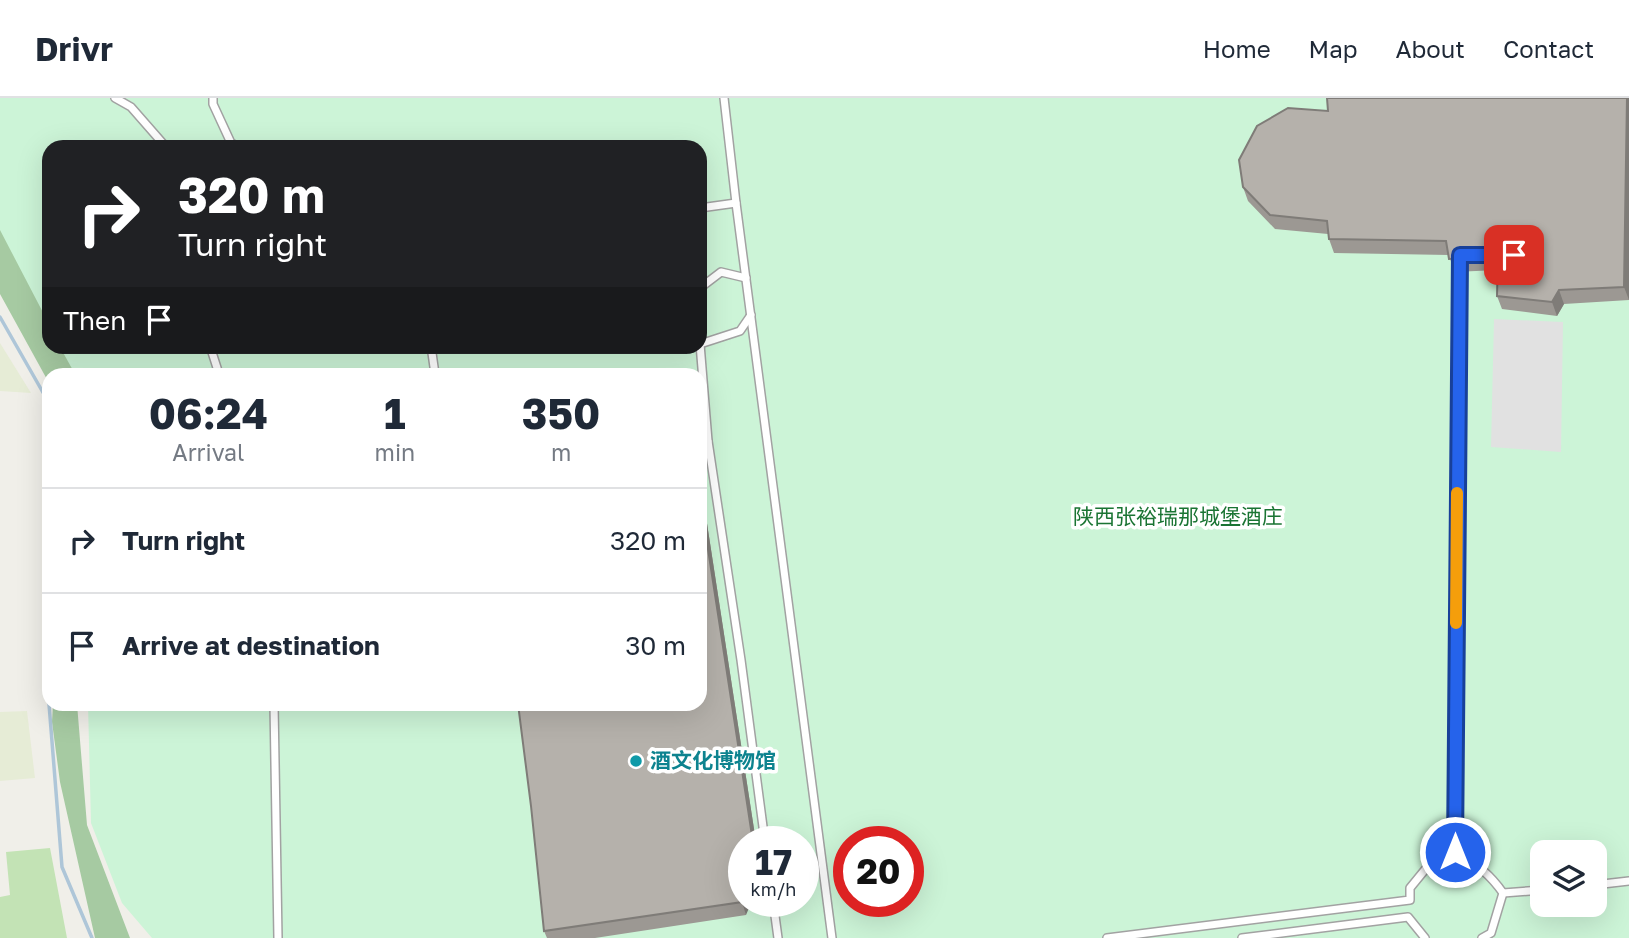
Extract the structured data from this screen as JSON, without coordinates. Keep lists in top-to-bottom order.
{
  "parks": ["陕西张裕瑞那城堡酒庄"],
  "places": ["酒文化博物馆"],
  "page": {
    "header": "Drivr",
    "nav": [
      "Home",
      "Map",
      "About",
      "Contact"
    ],
    "turn": ["320 m", "Turn right"],
    "then": "Then",
    "eta": [
      "06:24",
      "Arrival",
      "1",
      "min",
      "350",
      "m"
    ],
    "list": [
      {
        "name": "Turn right",
        "value": "320 m"
      },
      {
        "name": "Arrive at destination",
        "value": "30 m"
      }
    ],
    "speed": "17 km/h",
    "limit": "20"
  }
}
